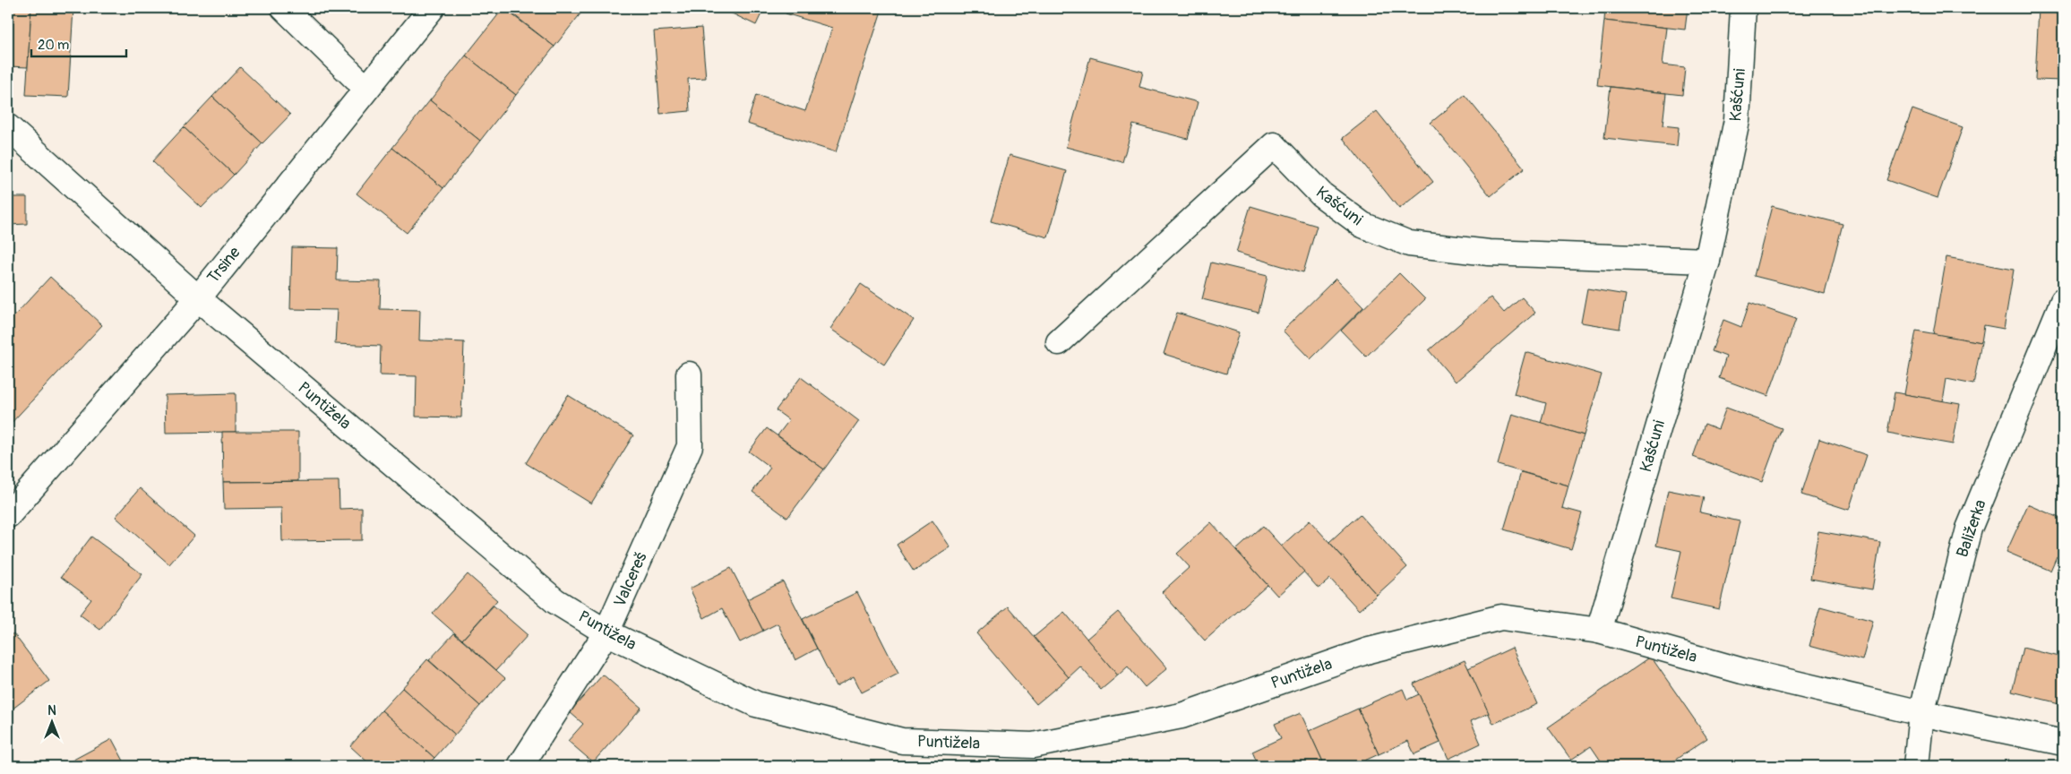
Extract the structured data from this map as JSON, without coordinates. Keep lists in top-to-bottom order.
{
  "streets": {
    "street": [
      "Kašćuni",
      "Trsine",
      "Puntižela",
      "Baližerka",
      "Valcereš"
    ]
  },
  "crossings": [
    ["Kašćuni", "Puntižela"],
    ["Trsine", "Puntižela"],
    ["Puntižela", "Baližerka"],
    ["Puntižela", "Valcereš"]
  ],
  "scale_bar": "20 m",
  "north": "top"
}
